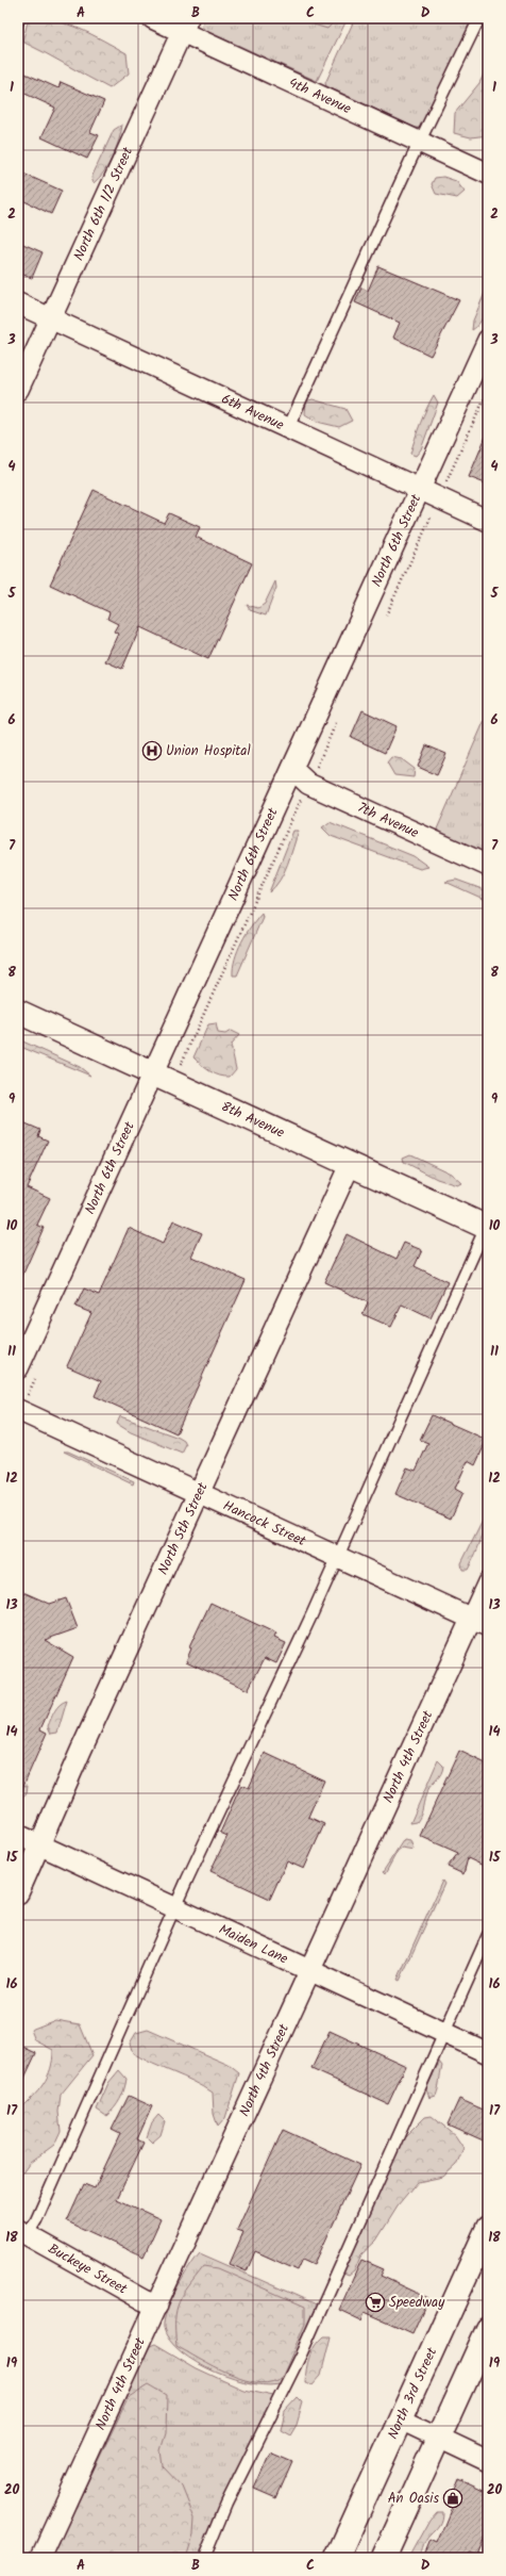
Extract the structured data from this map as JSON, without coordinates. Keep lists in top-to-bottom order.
{
  "streets": {
    "main road": ["8th Avenue", "North 3rd Street"],
    "street": [
      "4th Avenue",
      "North 6th 1/2 Street",
      "6th Avenue",
      "North 6th Street",
      "7th Avenue",
      "Hancock Street",
      "North 5th Street",
      "North 4th Street",
      "Maiden Lane",
      "Buckeye Street"
    ]
  },
  "crossings": [
    ["4th Avenue", "North 6th 1/2 Street"],
    ["North 6th 1/2 Street", "6th Avenue"],
    ["6th Avenue", "North 6th Street"],
    ["North 6th Street", "7th Avenue"],
    ["North 6th Street", "8th Avenue"],
    ["8th Avenue", "North 5th Street"],
    ["Hancock Street", "North 5th Street"],
    ["Hancock Street", "North 4th Street"],
    ["North 5th Street", "Maiden Lane"],
    ["North 4th Street", "Maiden Lane"],
    ["North 4th Street", "Buckeye Street"]
  ],
  "places": {
    "hospital": ["Union Hospital"],
    "supermarket": ["Speedway"],
    "shop": ["An Oasis"]
  },
  "grid": {
    "columns": [
      "A",
      "B",
      "C",
      "D"
    ],
    "rows": [
      "1",
      "2",
      "3",
      "4",
      "5",
      "6",
      "7",
      "8",
      "9",
      "10",
      "11",
      "12",
      "13",
      "14",
      "15",
      "16",
      "17",
      "18",
      "19",
      "20"
    ]
  }
}
